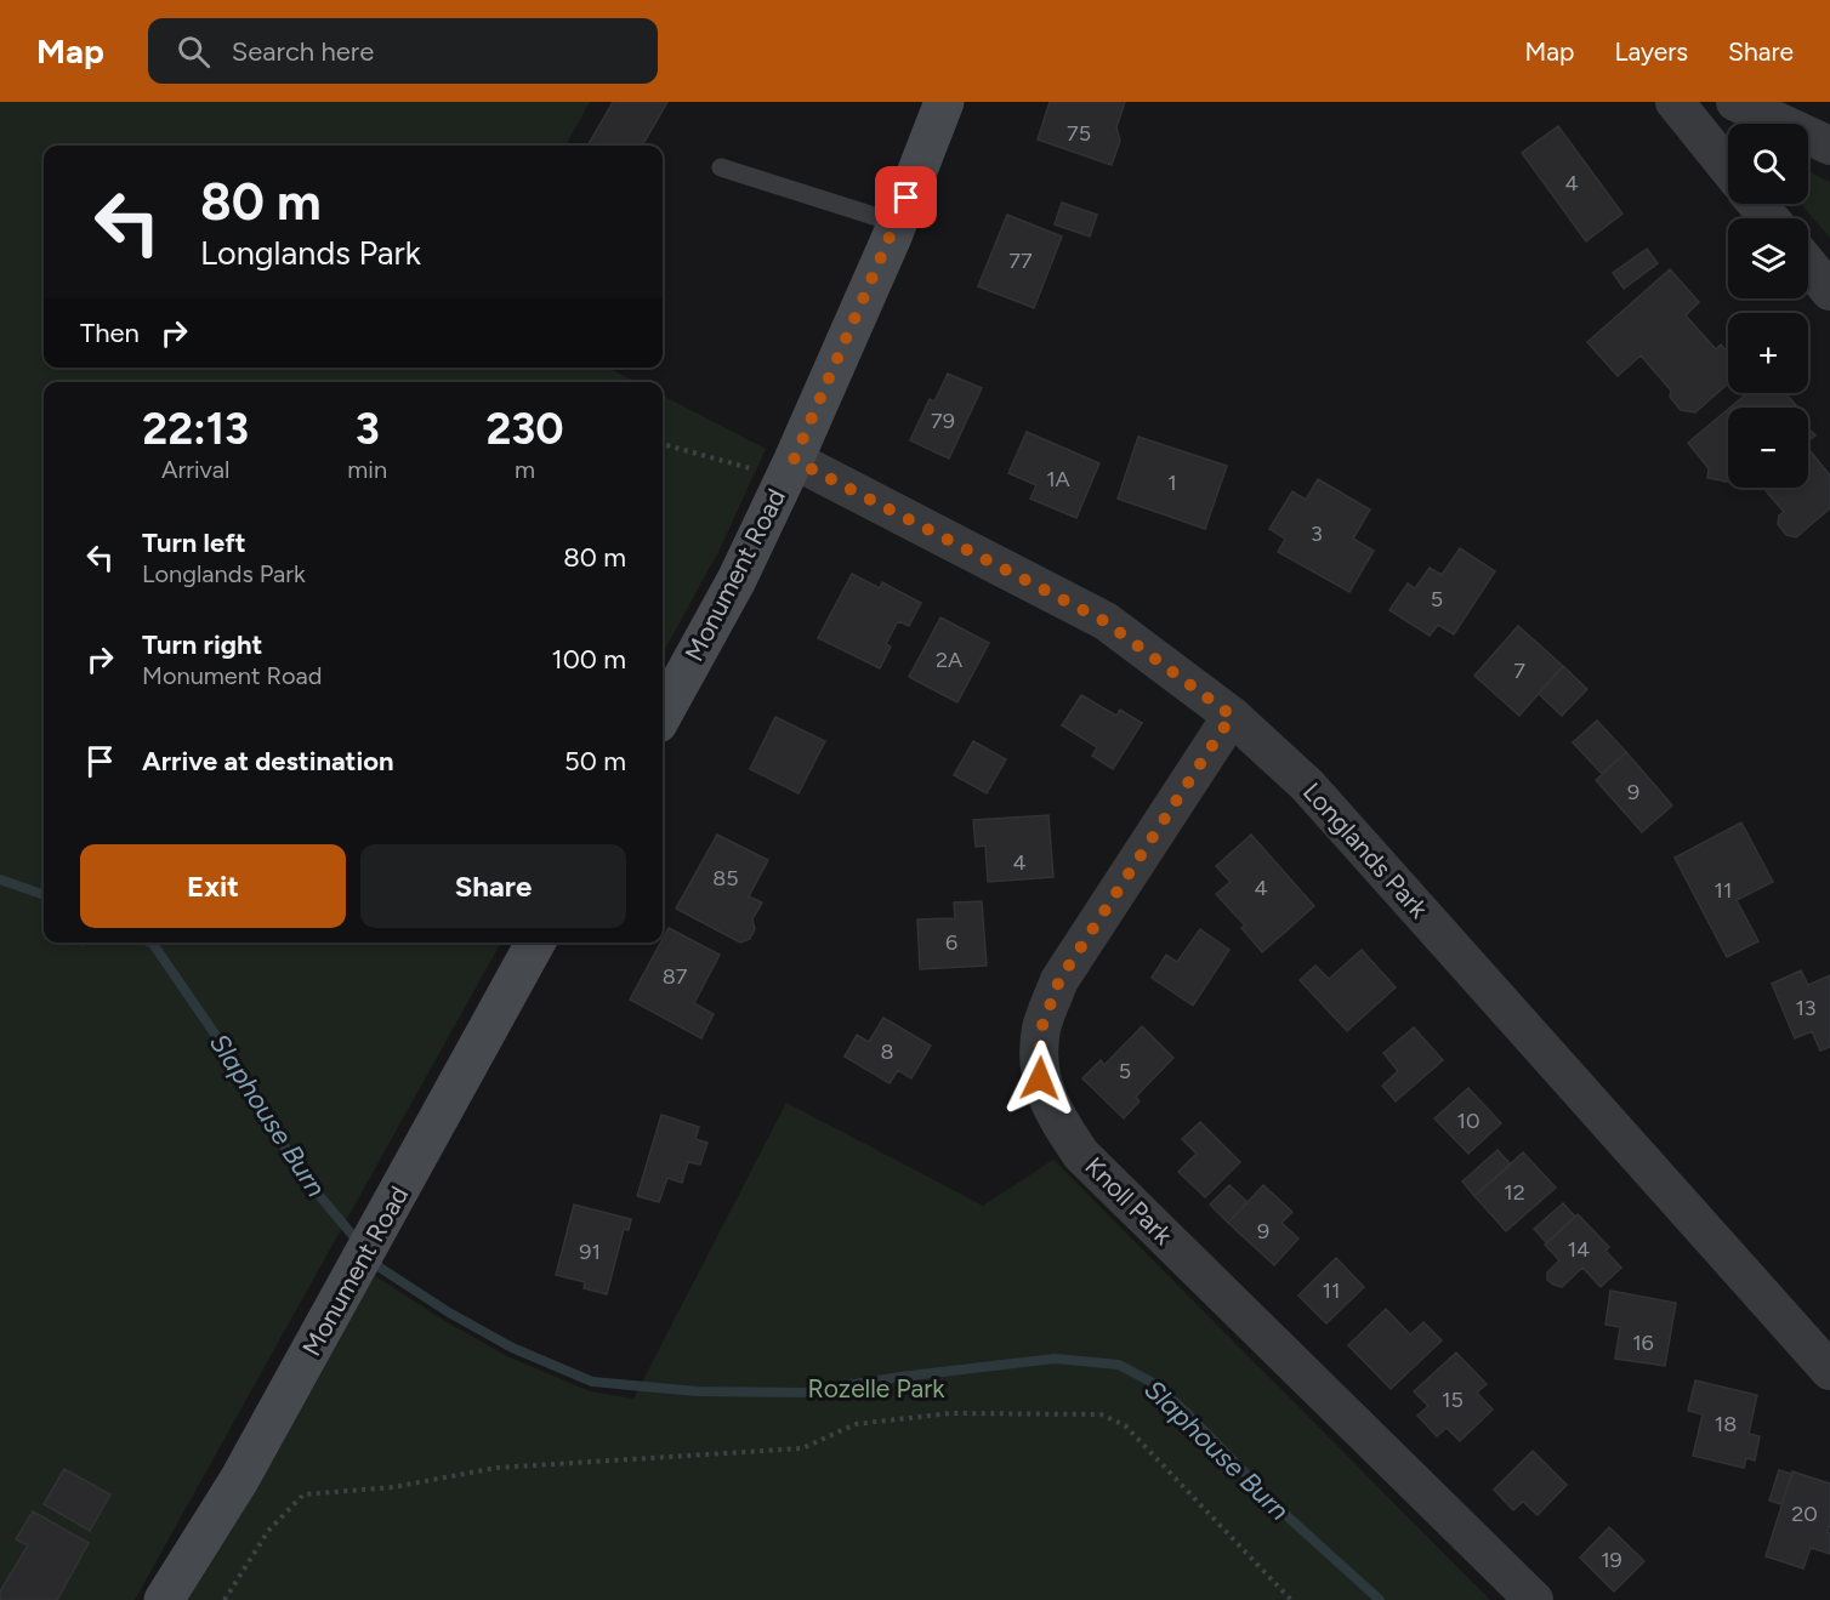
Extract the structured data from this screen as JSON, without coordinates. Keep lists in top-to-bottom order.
{
  "streets": {
    "main road": ["Monument Road"],
    "street": ["Longlands Park", "Knoll Park"]
  },
  "crossings": [
    ["Monument Road", "Longlands Park"],
    ["Longlands Park", "Knoll Park"]
  ],
  "water": ["Slaphouse Burn"],
  "parks": ["Rozelle Park"],
  "house_numbers": [
    "75",
    "4",
    "77",
    "79",
    "1A",
    "1",
    "3",
    "5",
    "2A",
    "7",
    "9",
    "4",
    "85",
    "4",
    "11",
    "6",
    "87",
    "13",
    "8",
    "5",
    "10",
    "12",
    "9",
    "14",
    "91",
    "11",
    "16",
    "15",
    "18",
    "20",
    "19"
  ],
  "page": {
    "header": "Map",
    "search": "Search here",
    "nav": ["Map", "Layers", "Share"],
    "map_buttons": ["+", "−"],
    "turn": ["80 m", "Longlands Park"],
    "then": "Then",
    "eta": [
      "22:13",
      "Arrival",
      "3",
      "min",
      "230",
      "m"
    ],
    "list": [
      {
        "name": "Turn left",
        "note": "Longlands Park",
        "value": "80 m"
      },
      {
        "name": "Turn right",
        "note": "Monument Road",
        "value": "100 m"
      },
      {
        "name": "Arrive at destination",
        "value": "50 m"
      }
    ],
    "buttons": ["Exit", "Share"]
  }
}
